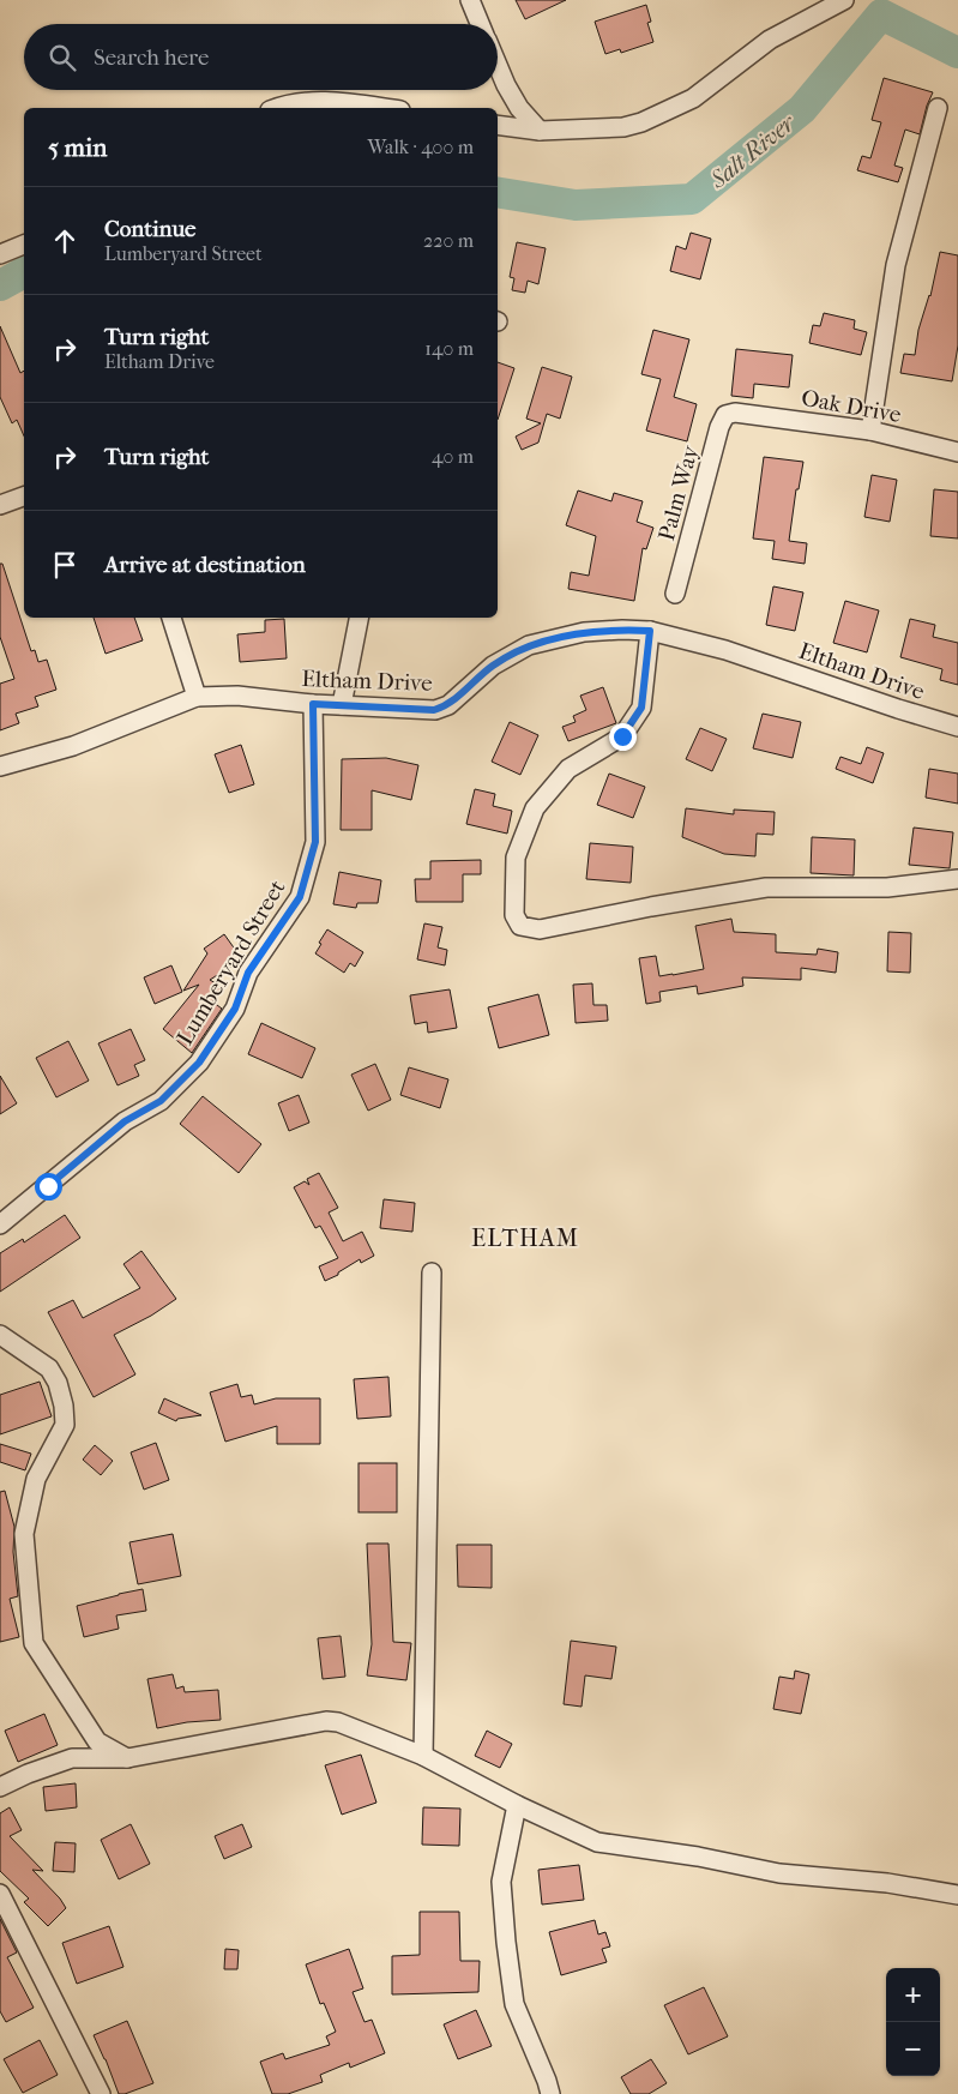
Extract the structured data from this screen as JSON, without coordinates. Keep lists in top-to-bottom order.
{
  "streets": {
    "street": [
      "Oak Drive",
      "Palm Way",
      "Eltham Drive",
      "Lumberyard Street"
    ]
  },
  "crossings": [
    ["Oak Drive", "Palm Way"],
    ["Eltham Drive", "Lumberyard Street"]
  ],
  "districts": ["ELTHAM"],
  "water": ["Salt River"],
  "page": {
    "search": "Search here",
    "heading": ["5 min", "Walk · 400 m"],
    "list": [
      ["Continue", "Lumberyard Street", "220 m"],
      ["Turn right", "Eltham Drive", "140 m"],
      ["Turn right", "40 m"],
      "Arrive at destination"
    ],
    "map_buttons": ["+", "−"]
  }
}
